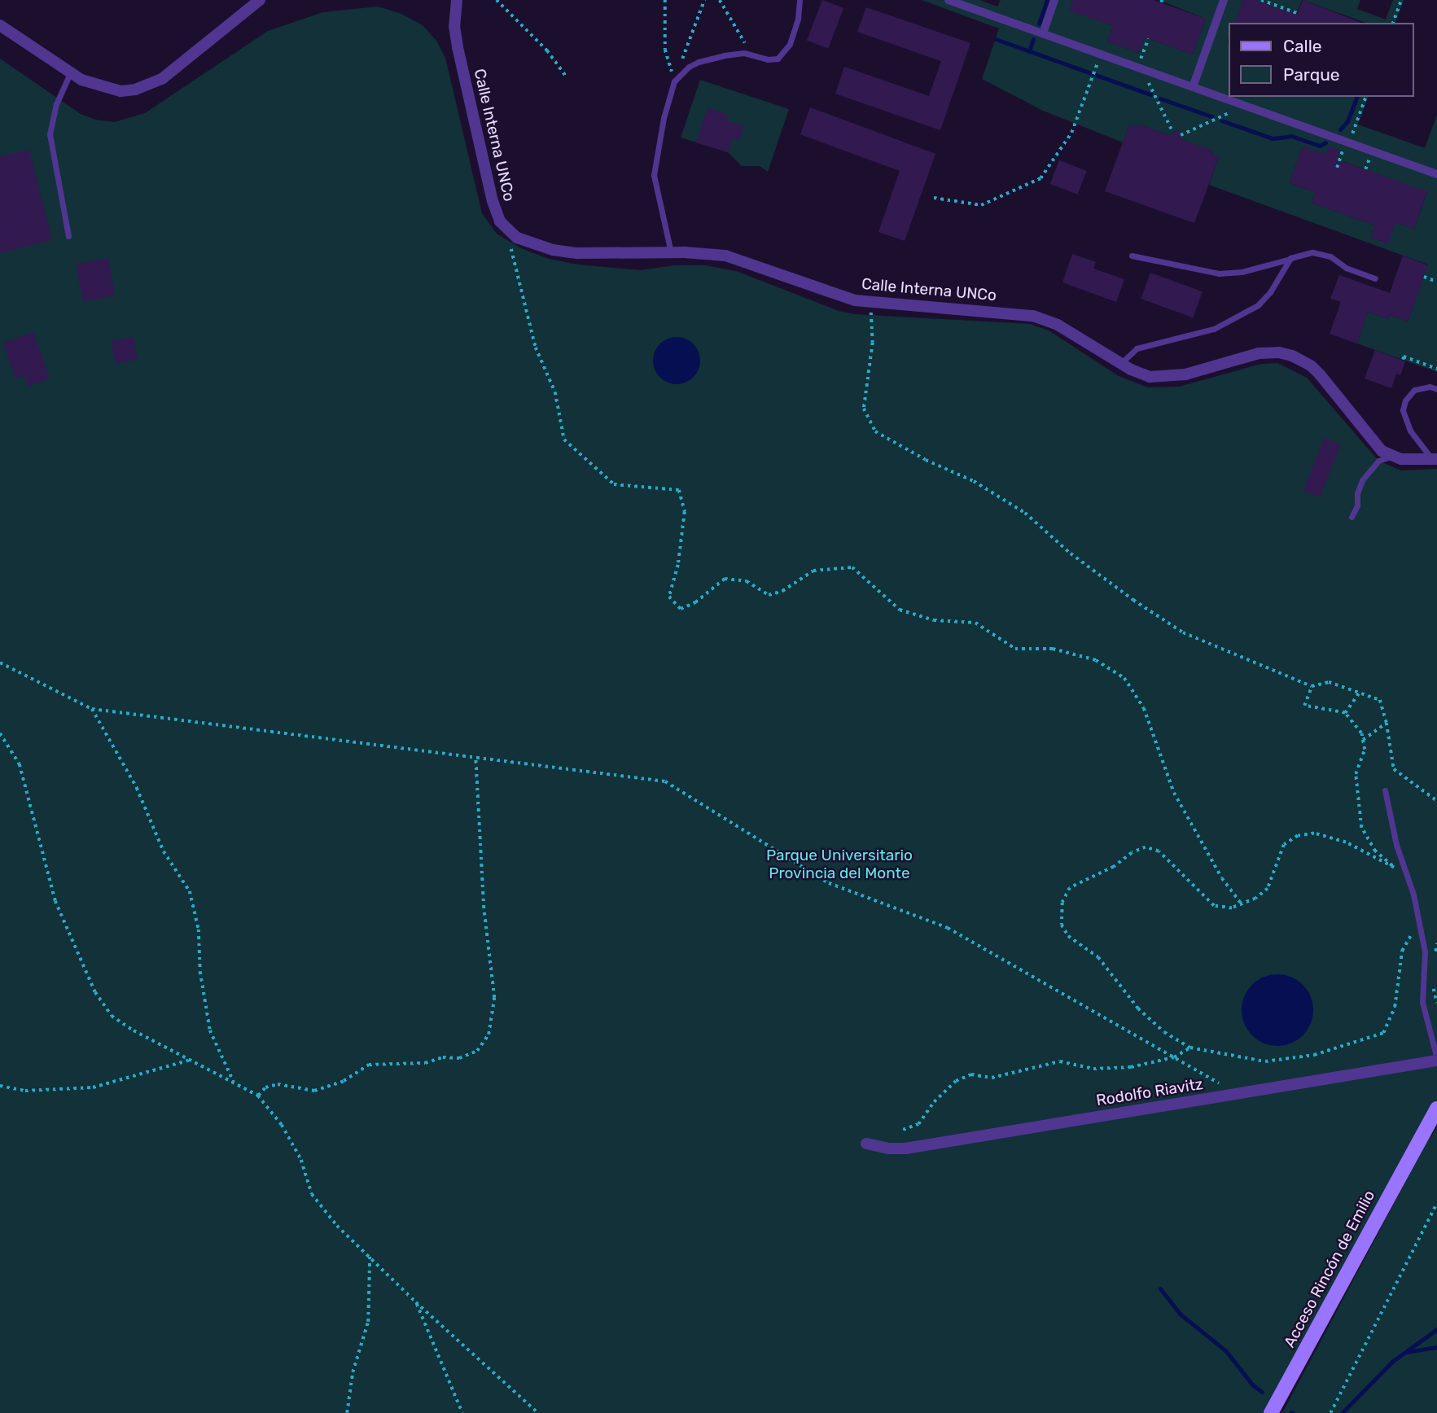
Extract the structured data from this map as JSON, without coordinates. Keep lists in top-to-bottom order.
{
  "streets": {
    "main road": ["Acceso Rincón de Emilio"],
    "street": ["Calle Interna UNCo", "Rodolfo Riavitz"]
  },
  "parks": ["Parque Universitario Provincia del Monte"],
  "legend": ["Calle", "Parque"]
}
